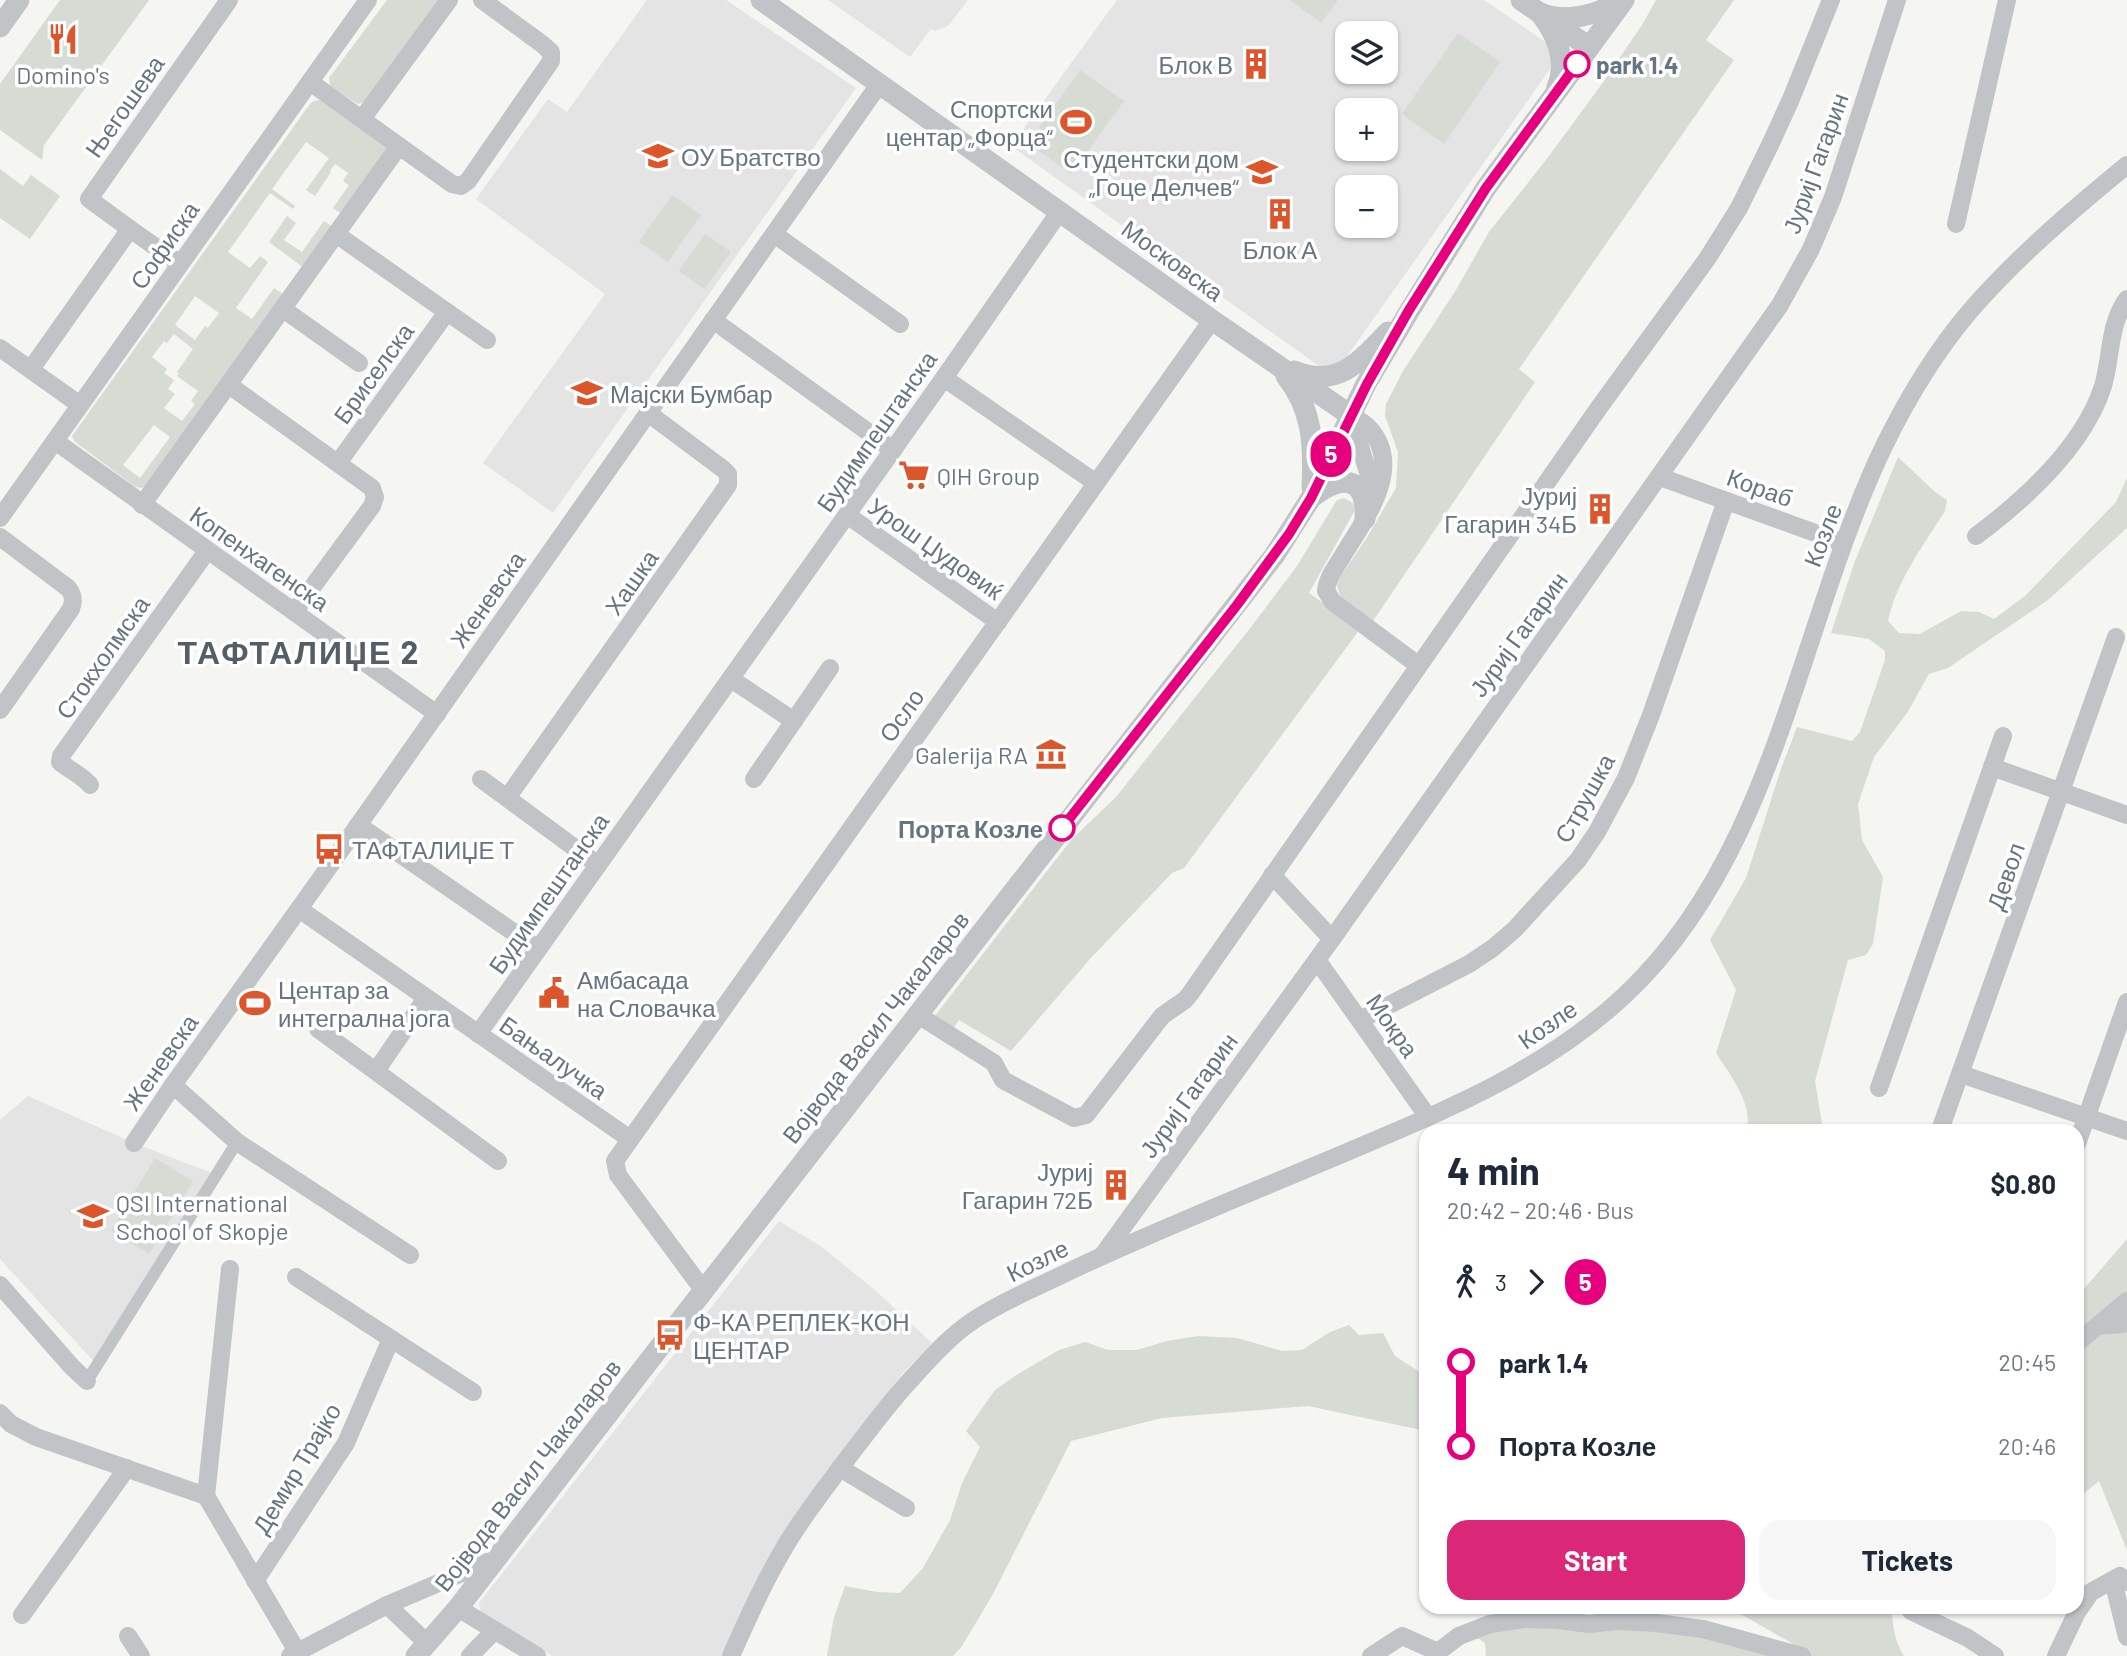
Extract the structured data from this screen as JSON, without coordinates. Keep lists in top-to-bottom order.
{
  "streets": {
    "street": [
      "Његошева",
      "Јуриј Гагарин",
      "Софиска",
      "Московска",
      "Бриселска",
      "Будимпештанска",
      "Кораб",
      "Козле",
      "Урош Џудовиќ",
      "Копенхагенска",
      "Хашка",
      "Женевска",
      "Стокхолмска",
      "Осло",
      "Струшка",
      "Девол",
      "Мокра",
      "Војвода Васил Чакаларов",
      "Бањалучка",
      "Демир Трајко"
    ]
  },
  "crossings": [
    ["Његошева", "Софиска"],
    ["Јуриј Гагарин", "Кораб"],
    ["Јуриј Гагарин", "Козле"],
    ["Јуриј Гагарин", "Мокра"],
    ["Јуриј Гагарин", "Војвода Васил Чакаларов"],
    ["Софиска", "Копенхагенска"],
    ["Московска", "Будимпештанска"],
    ["Московска", "Женевска"],
    ["Московска", "Осло"],
    ["Московска", "Војвода Васил Чакаларов"],
    ["Бриселска", "Копенхагенска"],
    ["Будимпештанска", "Урош Џудовиќ"],
    ["Будимпештанска", "Бањалучка"],
    ["Кораб", "Козле"],
    ["Кораб", "Струшка"],
    ["Козле", "Мокра"],
    ["Урош Џудовиќ", "Осло"],
    ["Копенхагенска", "Женевска"],
    ["Копенхагенска", "Стокхолмска"],
    ["Хашка", "Женевска"],
    ["Женевска", "Бањалучка"],
    ["Осло", "Бањалучка"],
    ["Струшка", "Мокра"]
  ],
  "districts": ["ТАФТАЛИЏЕ 2"],
  "places": {
    "restaurant": ["Domino's"],
    "building": [
      "Блок В",
      "Блок А",
      "Јуриј Гагарин 34Б",
      "Јуриј Гагарин 72Б"
    ],
    "other": ["park 1.4", "Порта Козле"],
    "sports": ["Спортски центар „Форца“", "Центар за интегрална јога"],
    "school or university": [
      "ОУ Братство",
      "Студентски дом „Гоце Делчев“",
      "Мајски Бумбар",
      "QSI International School of Skopje"
    ],
    "supermarket": ["QIH Group"],
    "museum": ["Galerija RA"],
    "bus stop": ["ТАФТАЛИЏЕ Т", "Ф-КА РЕПЛЕК-КОН ЦЕНТАР"],
    "public building": ["Амбасада на Словачка"]
  },
  "lines": ["bus line 5"],
  "page": {
    "on_map": "5",
    "map_buttons": ["+", "−"],
    "heading": ["4 min", "20:42 – 20:46 · Bus", "$0.80"],
    "legs": ["3", "5"],
    "list": [
      {
        "name": "park 1.4",
        "value": "20:45"
      },
      {
        "name": "Порта Козле",
        "value": "20:46"
      }
    ],
    "buttons": ["Start", "Tickets"]
  }
}
